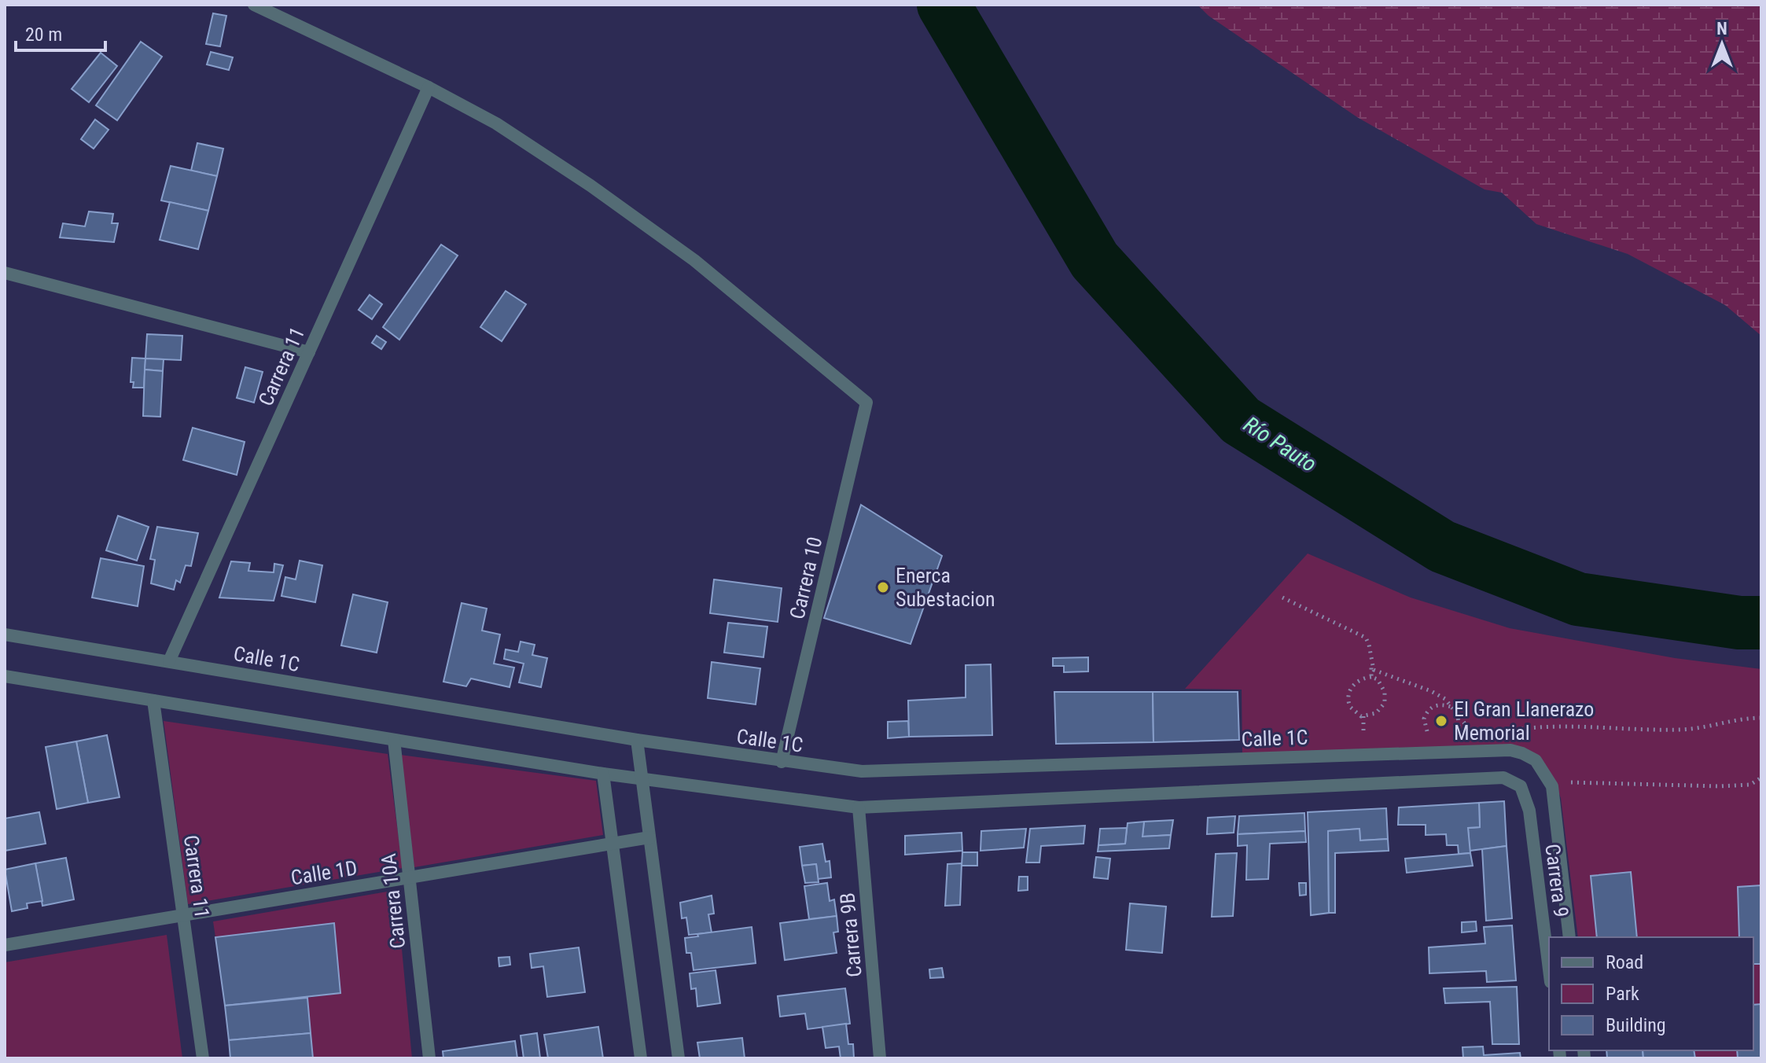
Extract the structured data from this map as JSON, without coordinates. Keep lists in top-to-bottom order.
{
  "streets": {
    "street": [
      "Carrera 11",
      "Carrera 10",
      "Calle 1C",
      "Calle 1D",
      "Carrera 9",
      "Carrera 10A",
      "Carrera 9B"
    ]
  },
  "crossings": [
    ["Carrera 11", "Carrera 10"],
    ["Carrera 11", "Calle 1C"],
    ["Carrera 11", "Calle 1D"],
    ["Carrera 10", "Calle 1C"],
    ["Calle 1C", "Carrera 9"],
    ["Calle 1D", "Carrera 10A"],
    ["Carrera 9", "Carrera 9B"]
  ],
  "water": ["Río Pauto"],
  "places": ["Enerca Subestacion", "El Gran Llanerazo Memorial"],
  "legend": ["Road", "Park", "Building"],
  "scale_bar": "20 m",
  "north": "top"
}
